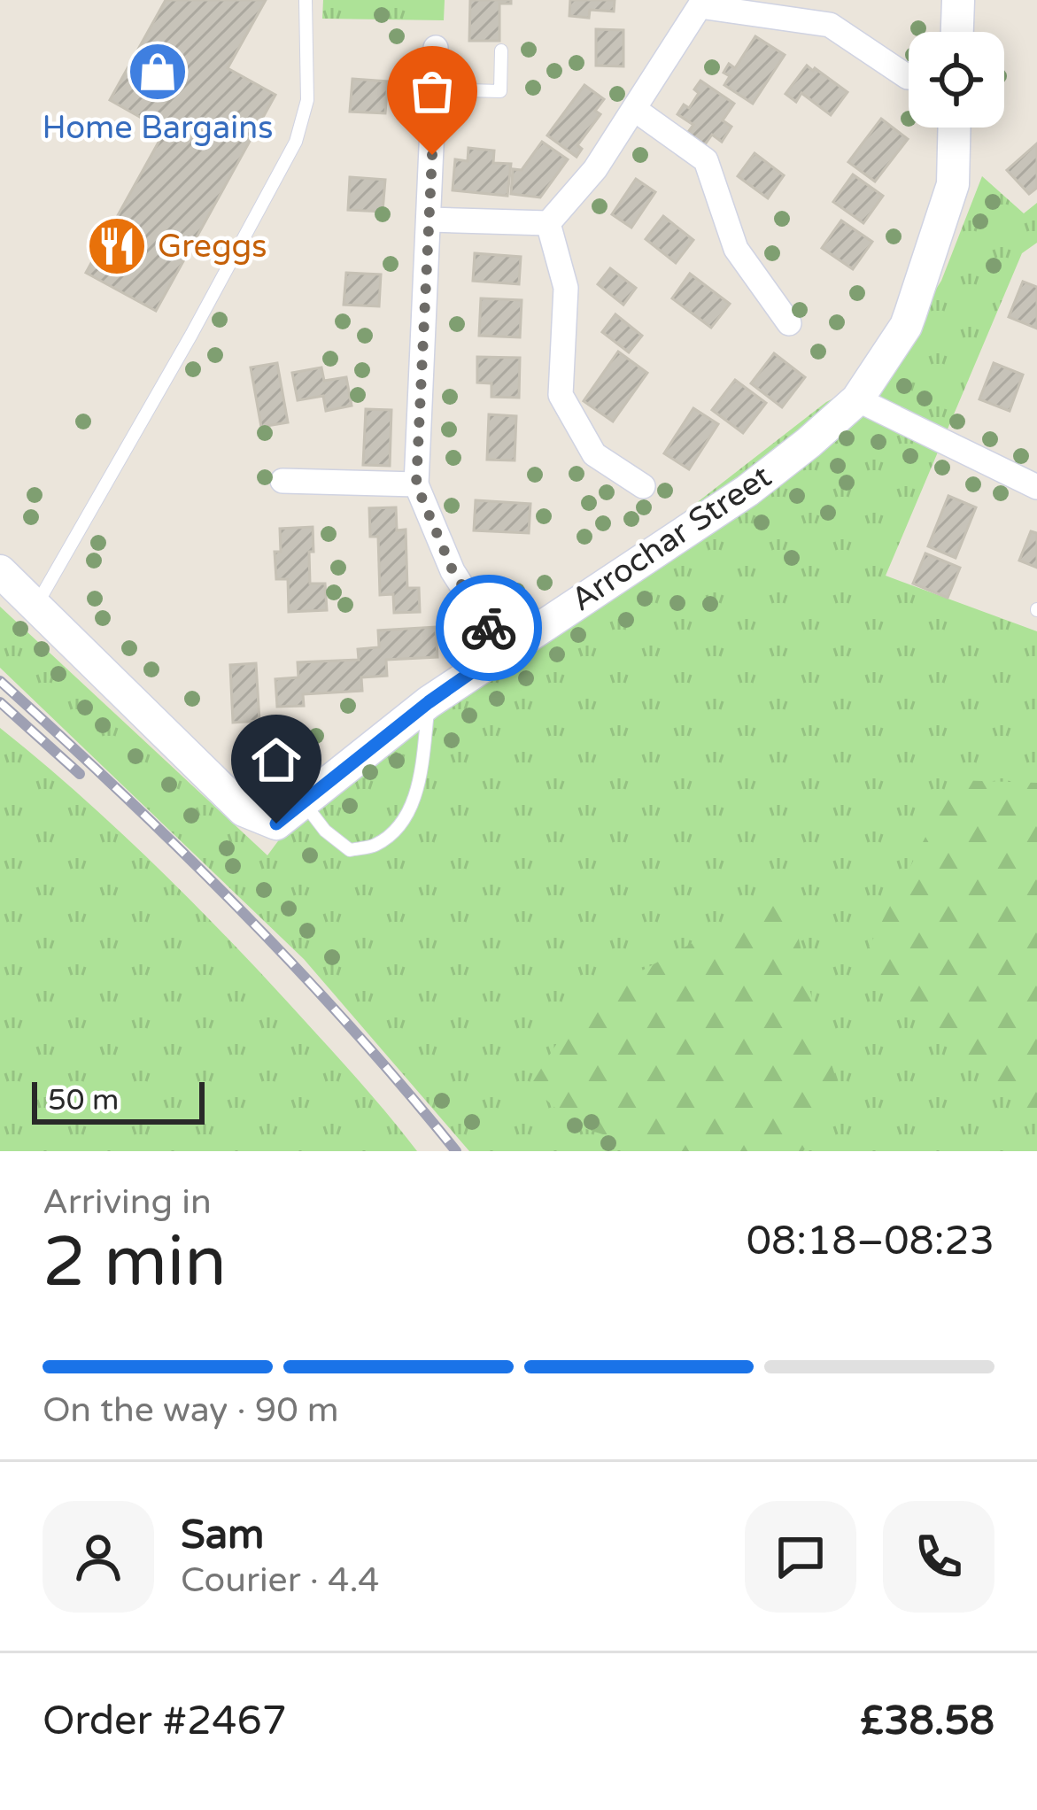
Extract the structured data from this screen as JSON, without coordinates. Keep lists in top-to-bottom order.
{
  "streets": {
    "street": ["Arrochar Street"]
  },
  "places": {
    "shop": ["Home Bargains"],
    "restaurant": ["Greggs"]
  },
  "scale_bar": "50 m",
  "page": {
    "scale": "50 m",
    "heading": ["2 min", "Arriving in", "08:18–08:23"],
    "panel": [
      "Sam",
      "Courier · 4.4",
      "Order #2467",
      "£38.58"
    ],
    "bar": "On the way · 90 m"
  }
}
